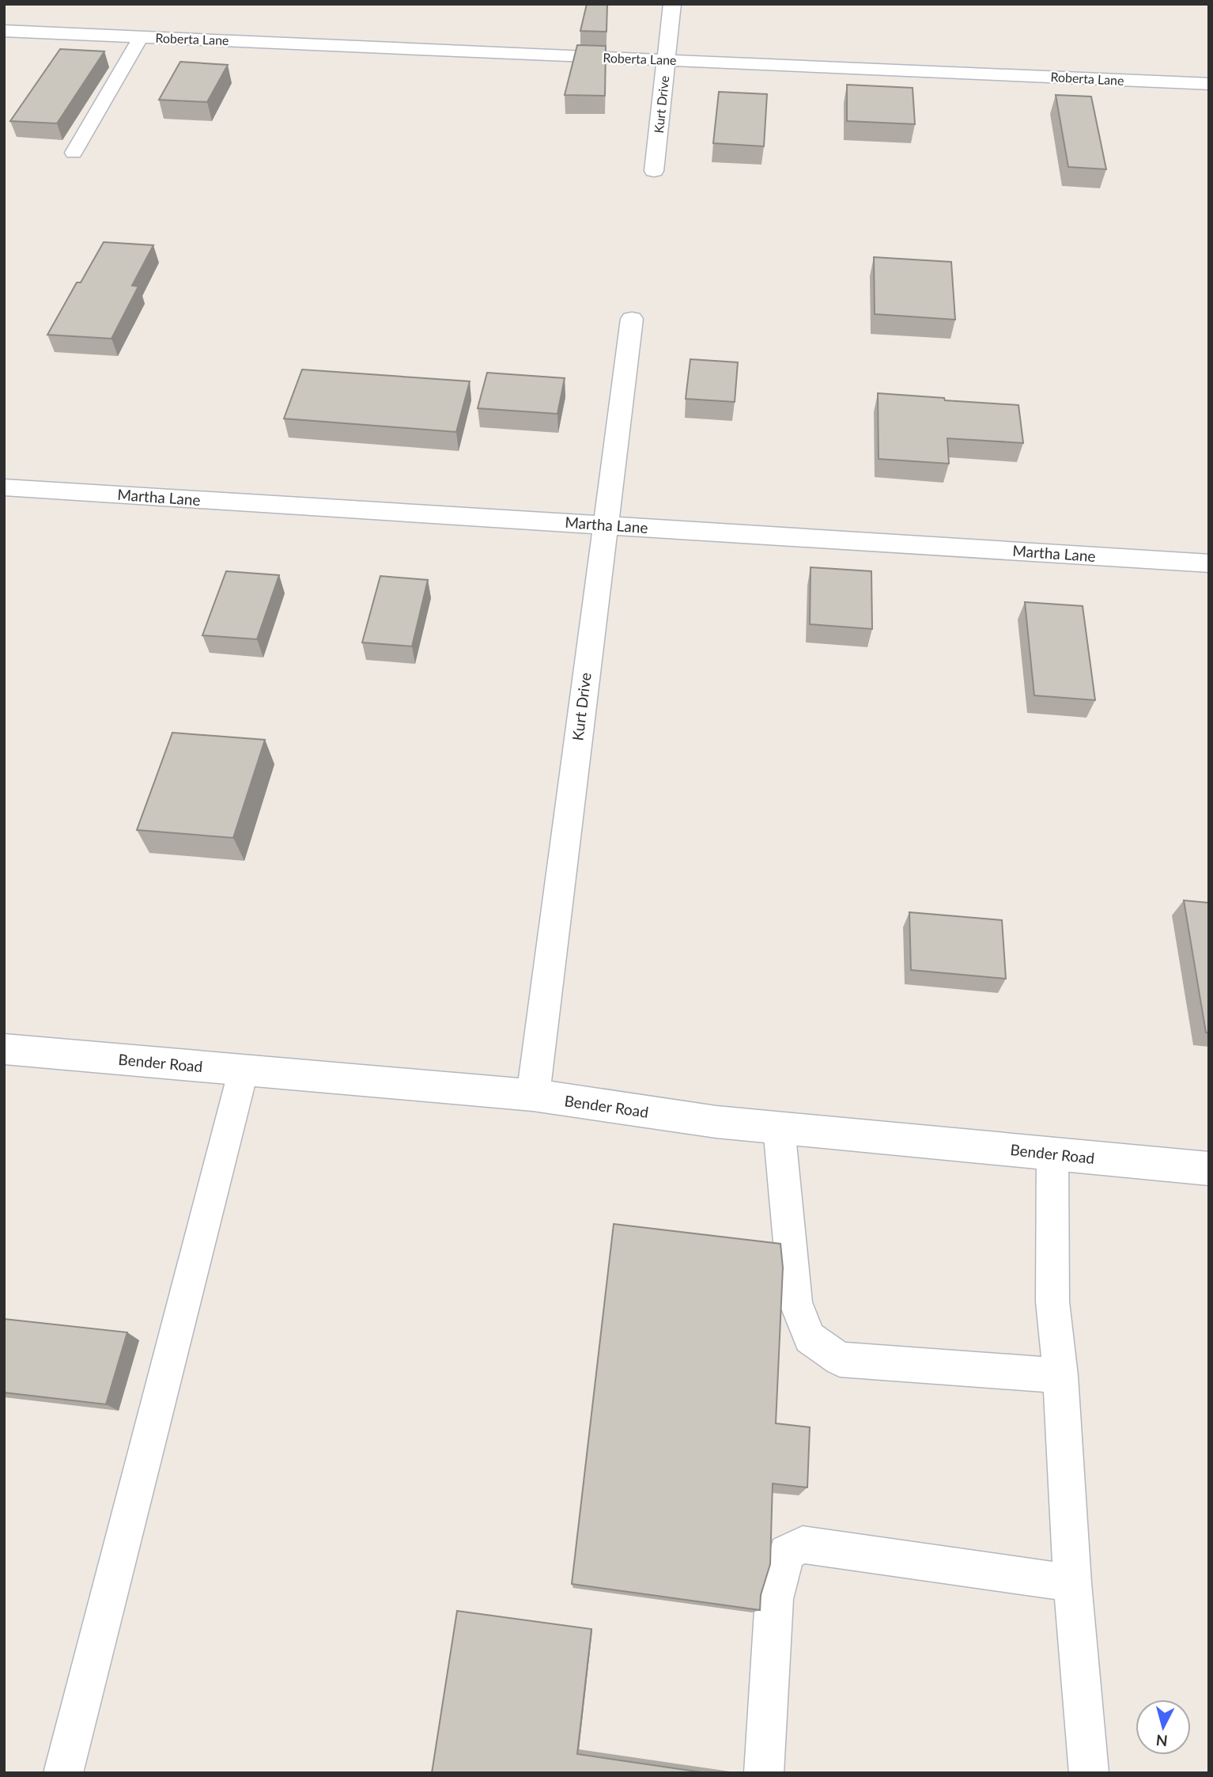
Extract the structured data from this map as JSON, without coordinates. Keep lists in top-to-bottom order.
{
  "streets": {
    "street": [
      "Roberta Lane",
      "Kurt Drive",
      "Martha Lane",
      "Bender Road"
    ]
  },
  "crossings": [
    ["Roberta Lane", "Kurt Drive"],
    ["Kurt Drive", "Martha Lane"],
    ["Kurt Drive", "Bender Road"]
  ],
  "north": "bottom"
}
